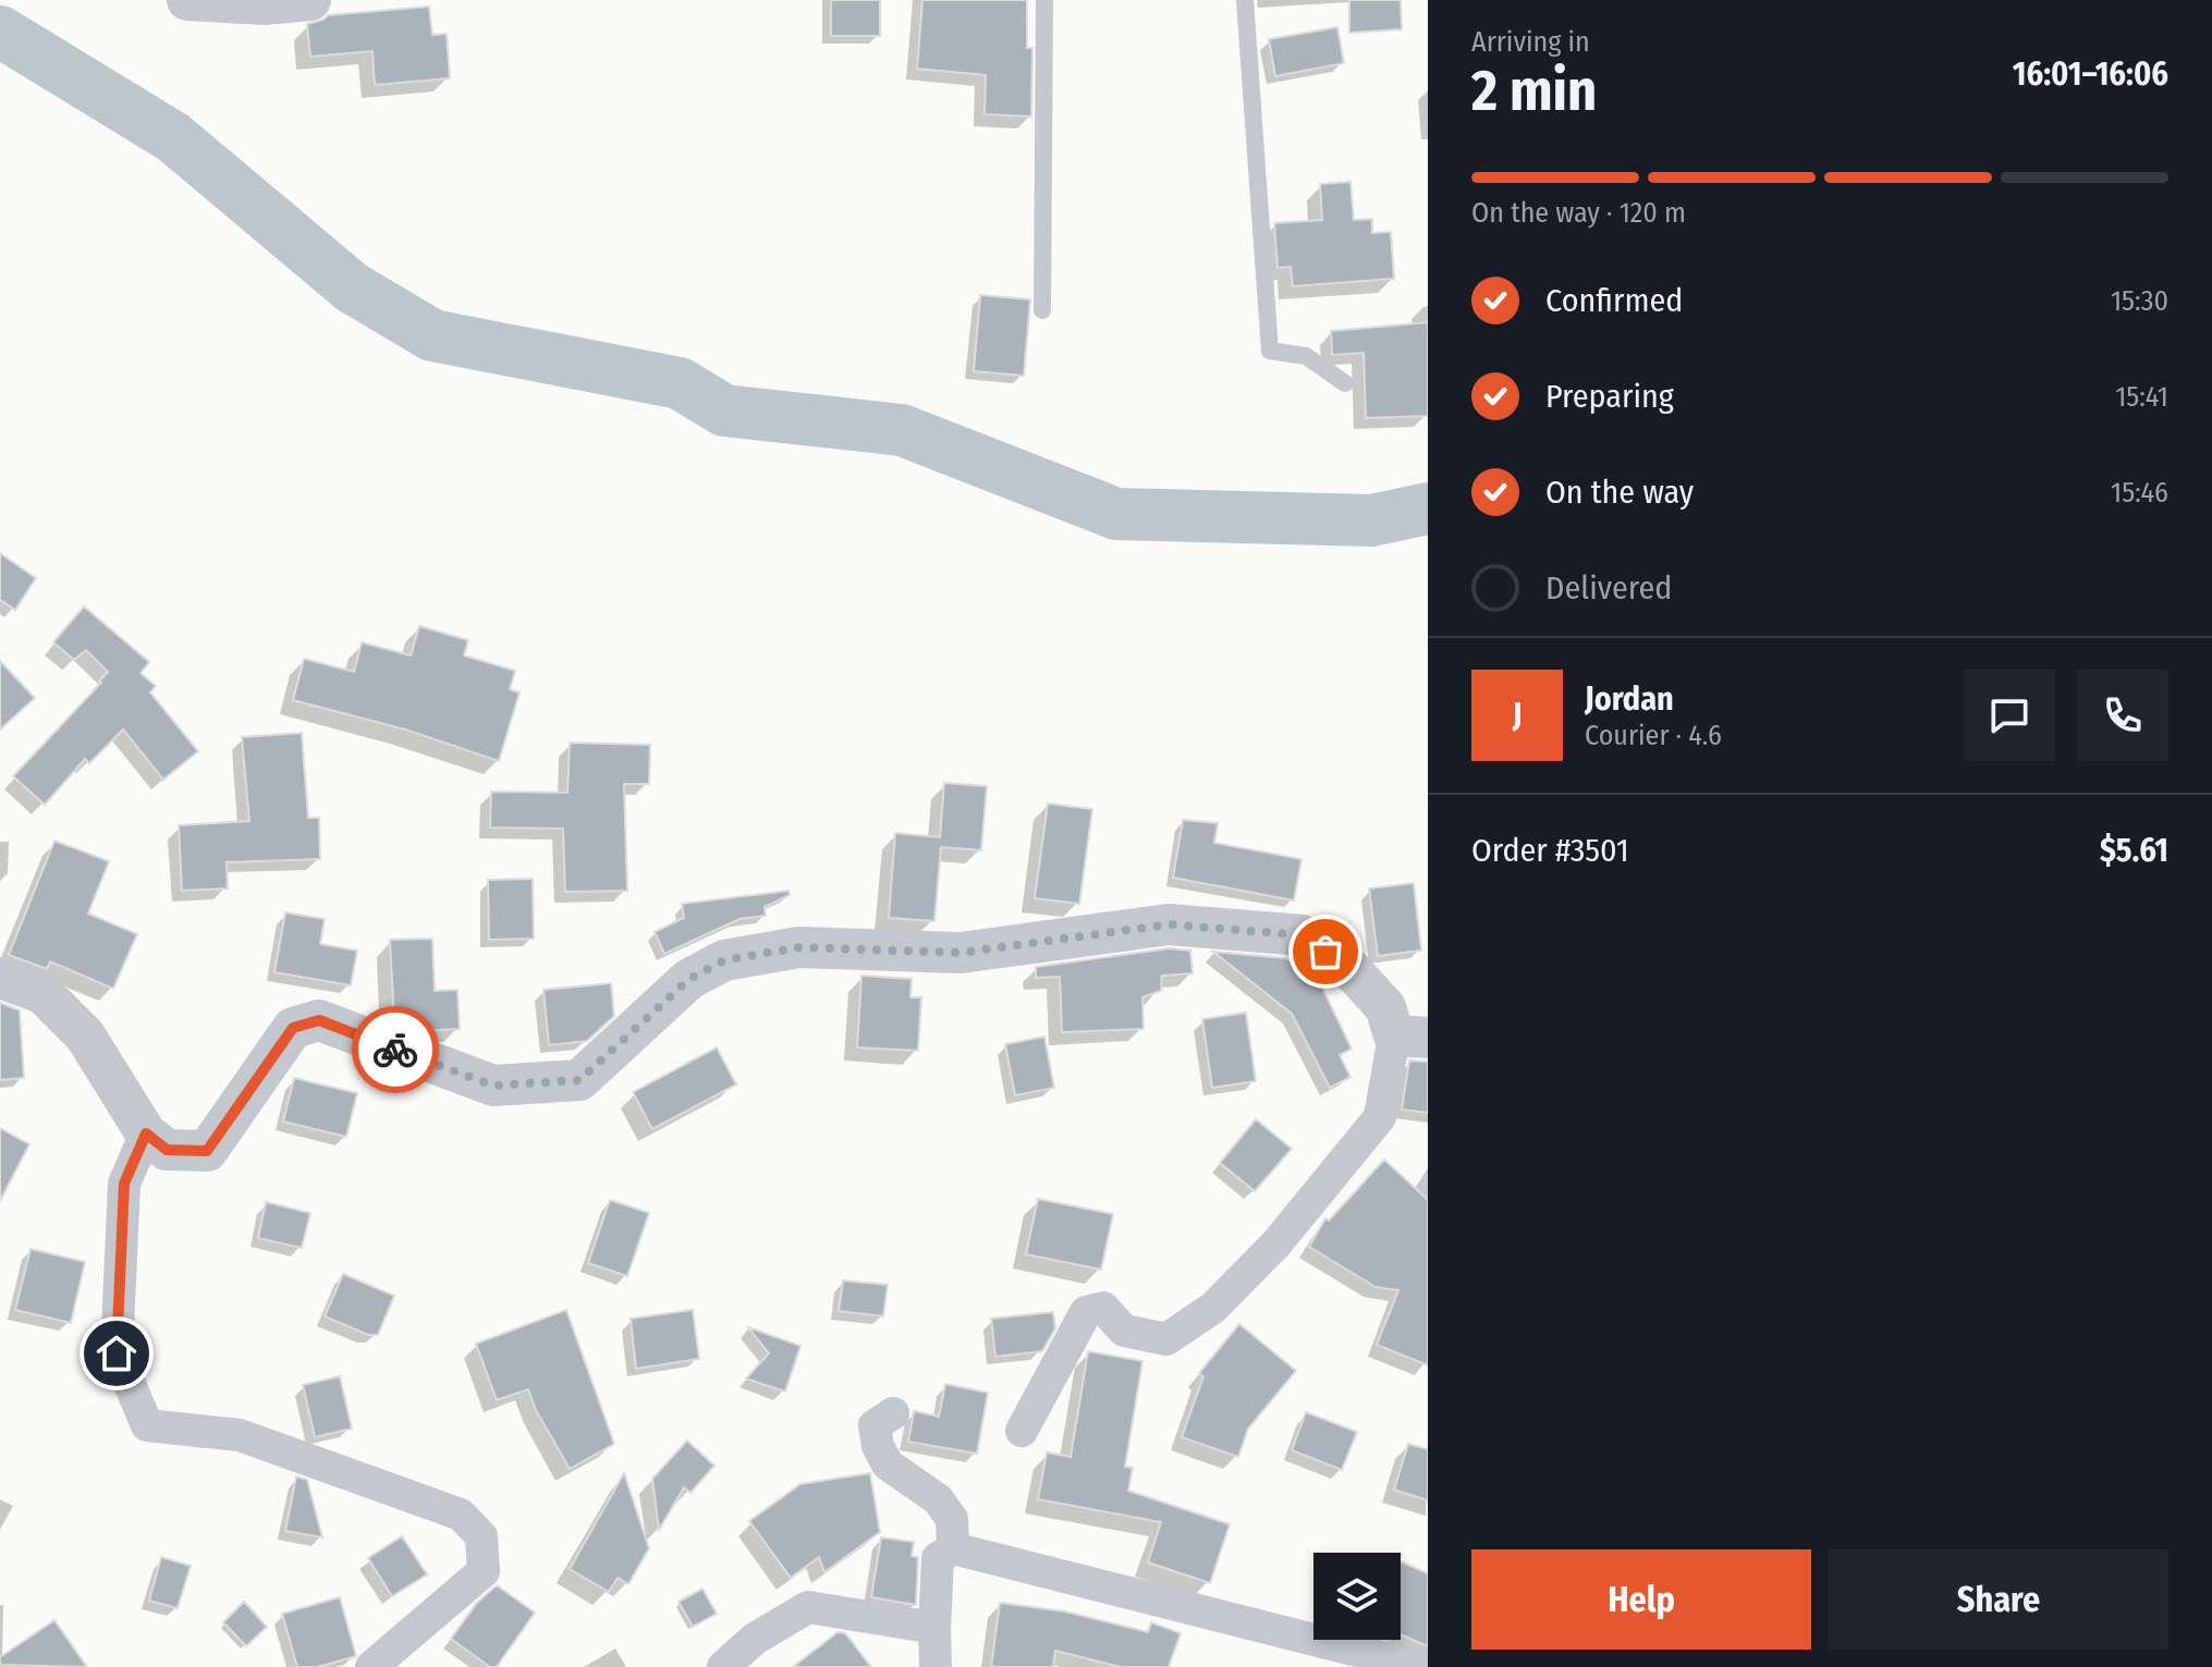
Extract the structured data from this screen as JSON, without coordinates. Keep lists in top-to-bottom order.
{
  "page": {
    "heading": ["2 min", "Arriving in", "16:01–16:06"],
    "panel": [
      "Jordan",
      "Courier · 4.6",
      "Order #3501",
      "$5.61"
    ],
    "bar": "On the way · 120 m",
    "list": [
      ["Confirmed", "15:30"],
      ["Preparing", "15:41"],
      ["On the way", "15:46"],
      "Delivered"
    ],
    "round": "J",
    "buttons": ["Help", "Share"]
  }
}
